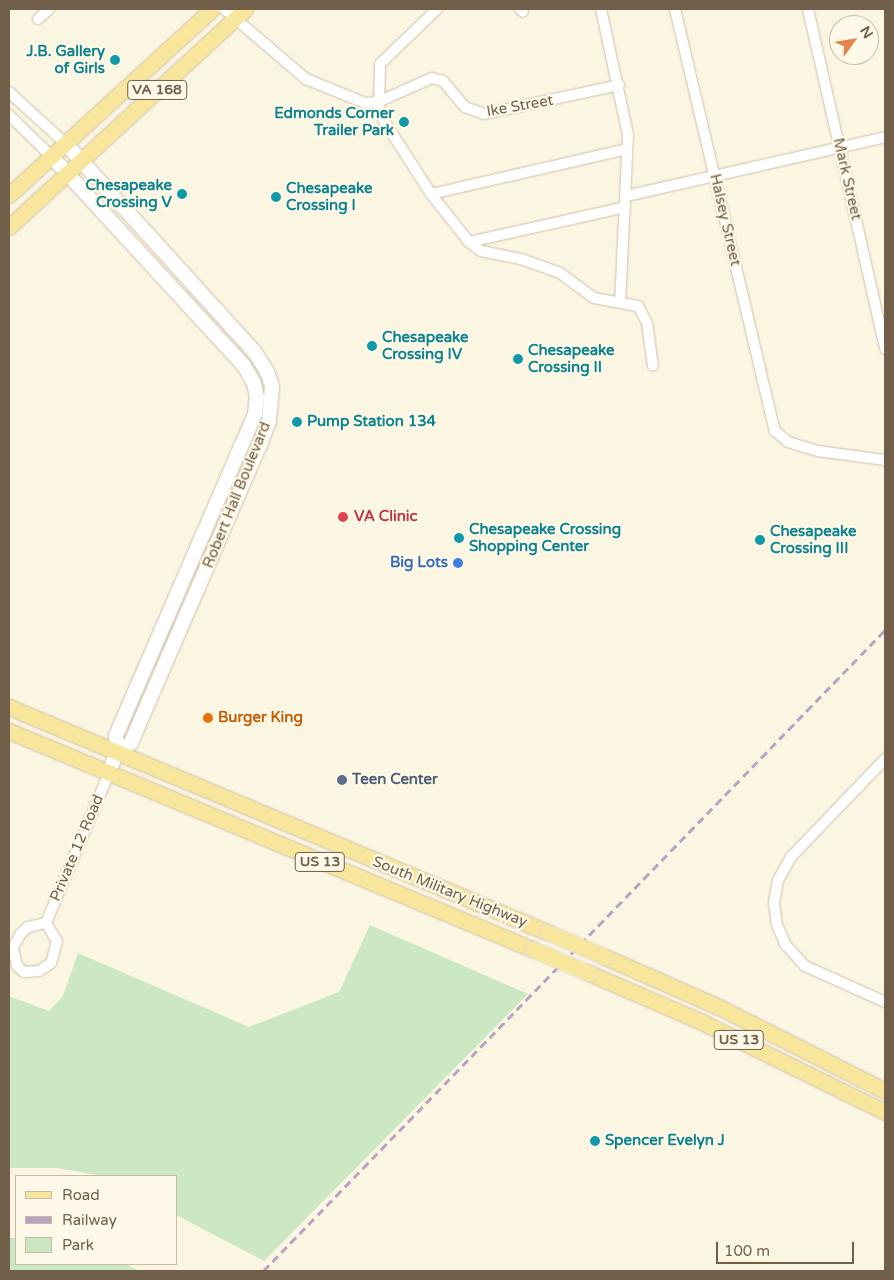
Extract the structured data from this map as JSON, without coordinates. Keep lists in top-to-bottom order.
{
  "streets": {
    "main road": ["VA 168", "US 13", "South Military Highway"],
    "street": [
      "Ike Street",
      "Mark Street",
      "Halsey Street",
      "Robert Hall Boulevard",
      "Private 12 Road"
    ]
  },
  "crossings": [
    ["VA 168", "Robert Hall Boulevard"],
    ["Robert Hall Boulevard", "Private 12 Road"],
    ["Robert Hall Boulevard", "South Military Highway"],
    ["Private 12 Road", "South Military Highway"]
  ],
  "places": [
    "J.B. Gallery of Girls",
    "Edmonds Corner Trailer Park",
    "Chesapeake Crossing V",
    "Chesapeake Crossing I",
    "Chesapeake Crossing IV",
    "Chesapeake Crossing II",
    "Pump Station 134",
    "VA Clinic",
    "Chesapeake Crossing Shopping Center",
    "Chesapeake Crossing III",
    "Big Lots",
    "Burger King",
    "Teen Center",
    "Spencer Evelyn J"
  ],
  "legend": ["Road", "Railway", "Park"],
  "scale_bar": "100 m",
  "north": "top right"
}
